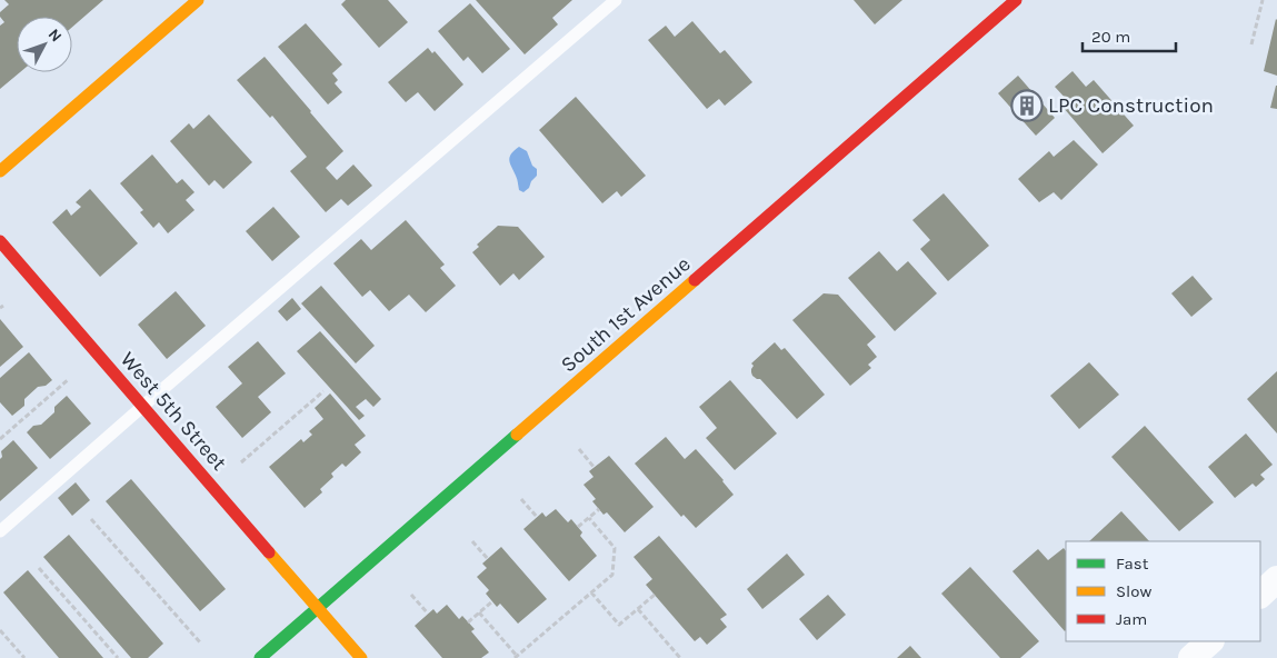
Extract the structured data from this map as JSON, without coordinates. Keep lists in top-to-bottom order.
{
  "streets": {
    "street": ["South 1st Avenue", "West 5th Street"]
  },
  "crossings": [
    ["South 1st Avenue", "West 5th Street"]
  ],
  "places": {
    "building": ["LPC Construction"]
  },
  "legend": ["Fast", "Slow", "Jam"],
  "scale_bar": "20 m",
  "north": "top right"
}
